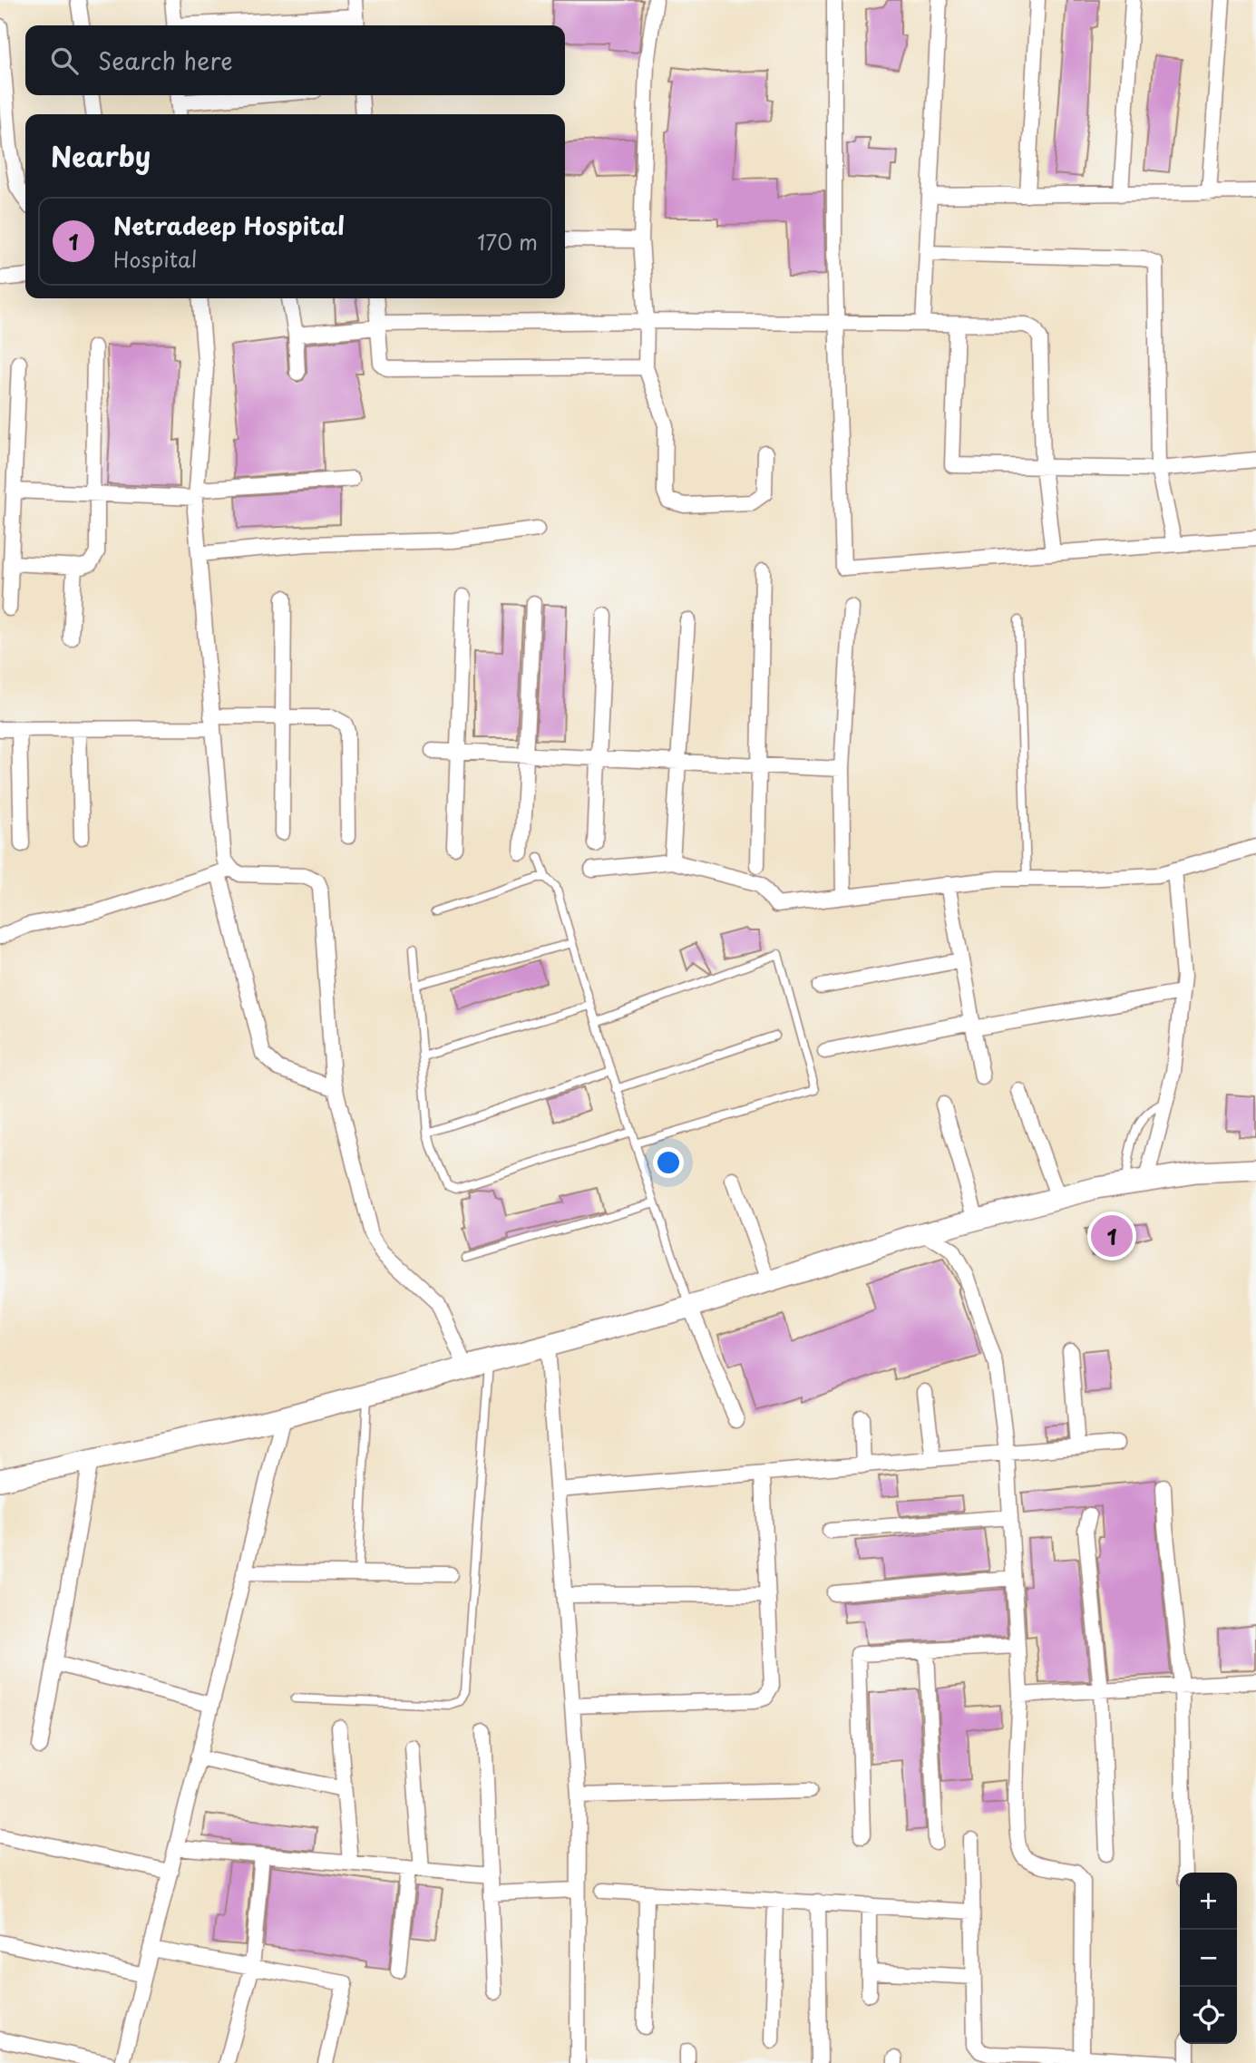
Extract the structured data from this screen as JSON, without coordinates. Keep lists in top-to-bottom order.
{
  "page": {
    "search": "Search here",
    "heading": "Nearby",
    "list": [
      {
        "mark": "1",
        "name": "Netradeep Hospital",
        "note": "Hospital",
        "value": "170 m"
      }
    ],
    "pins": "1",
    "map_buttons": ["+", "−"]
  }
}
